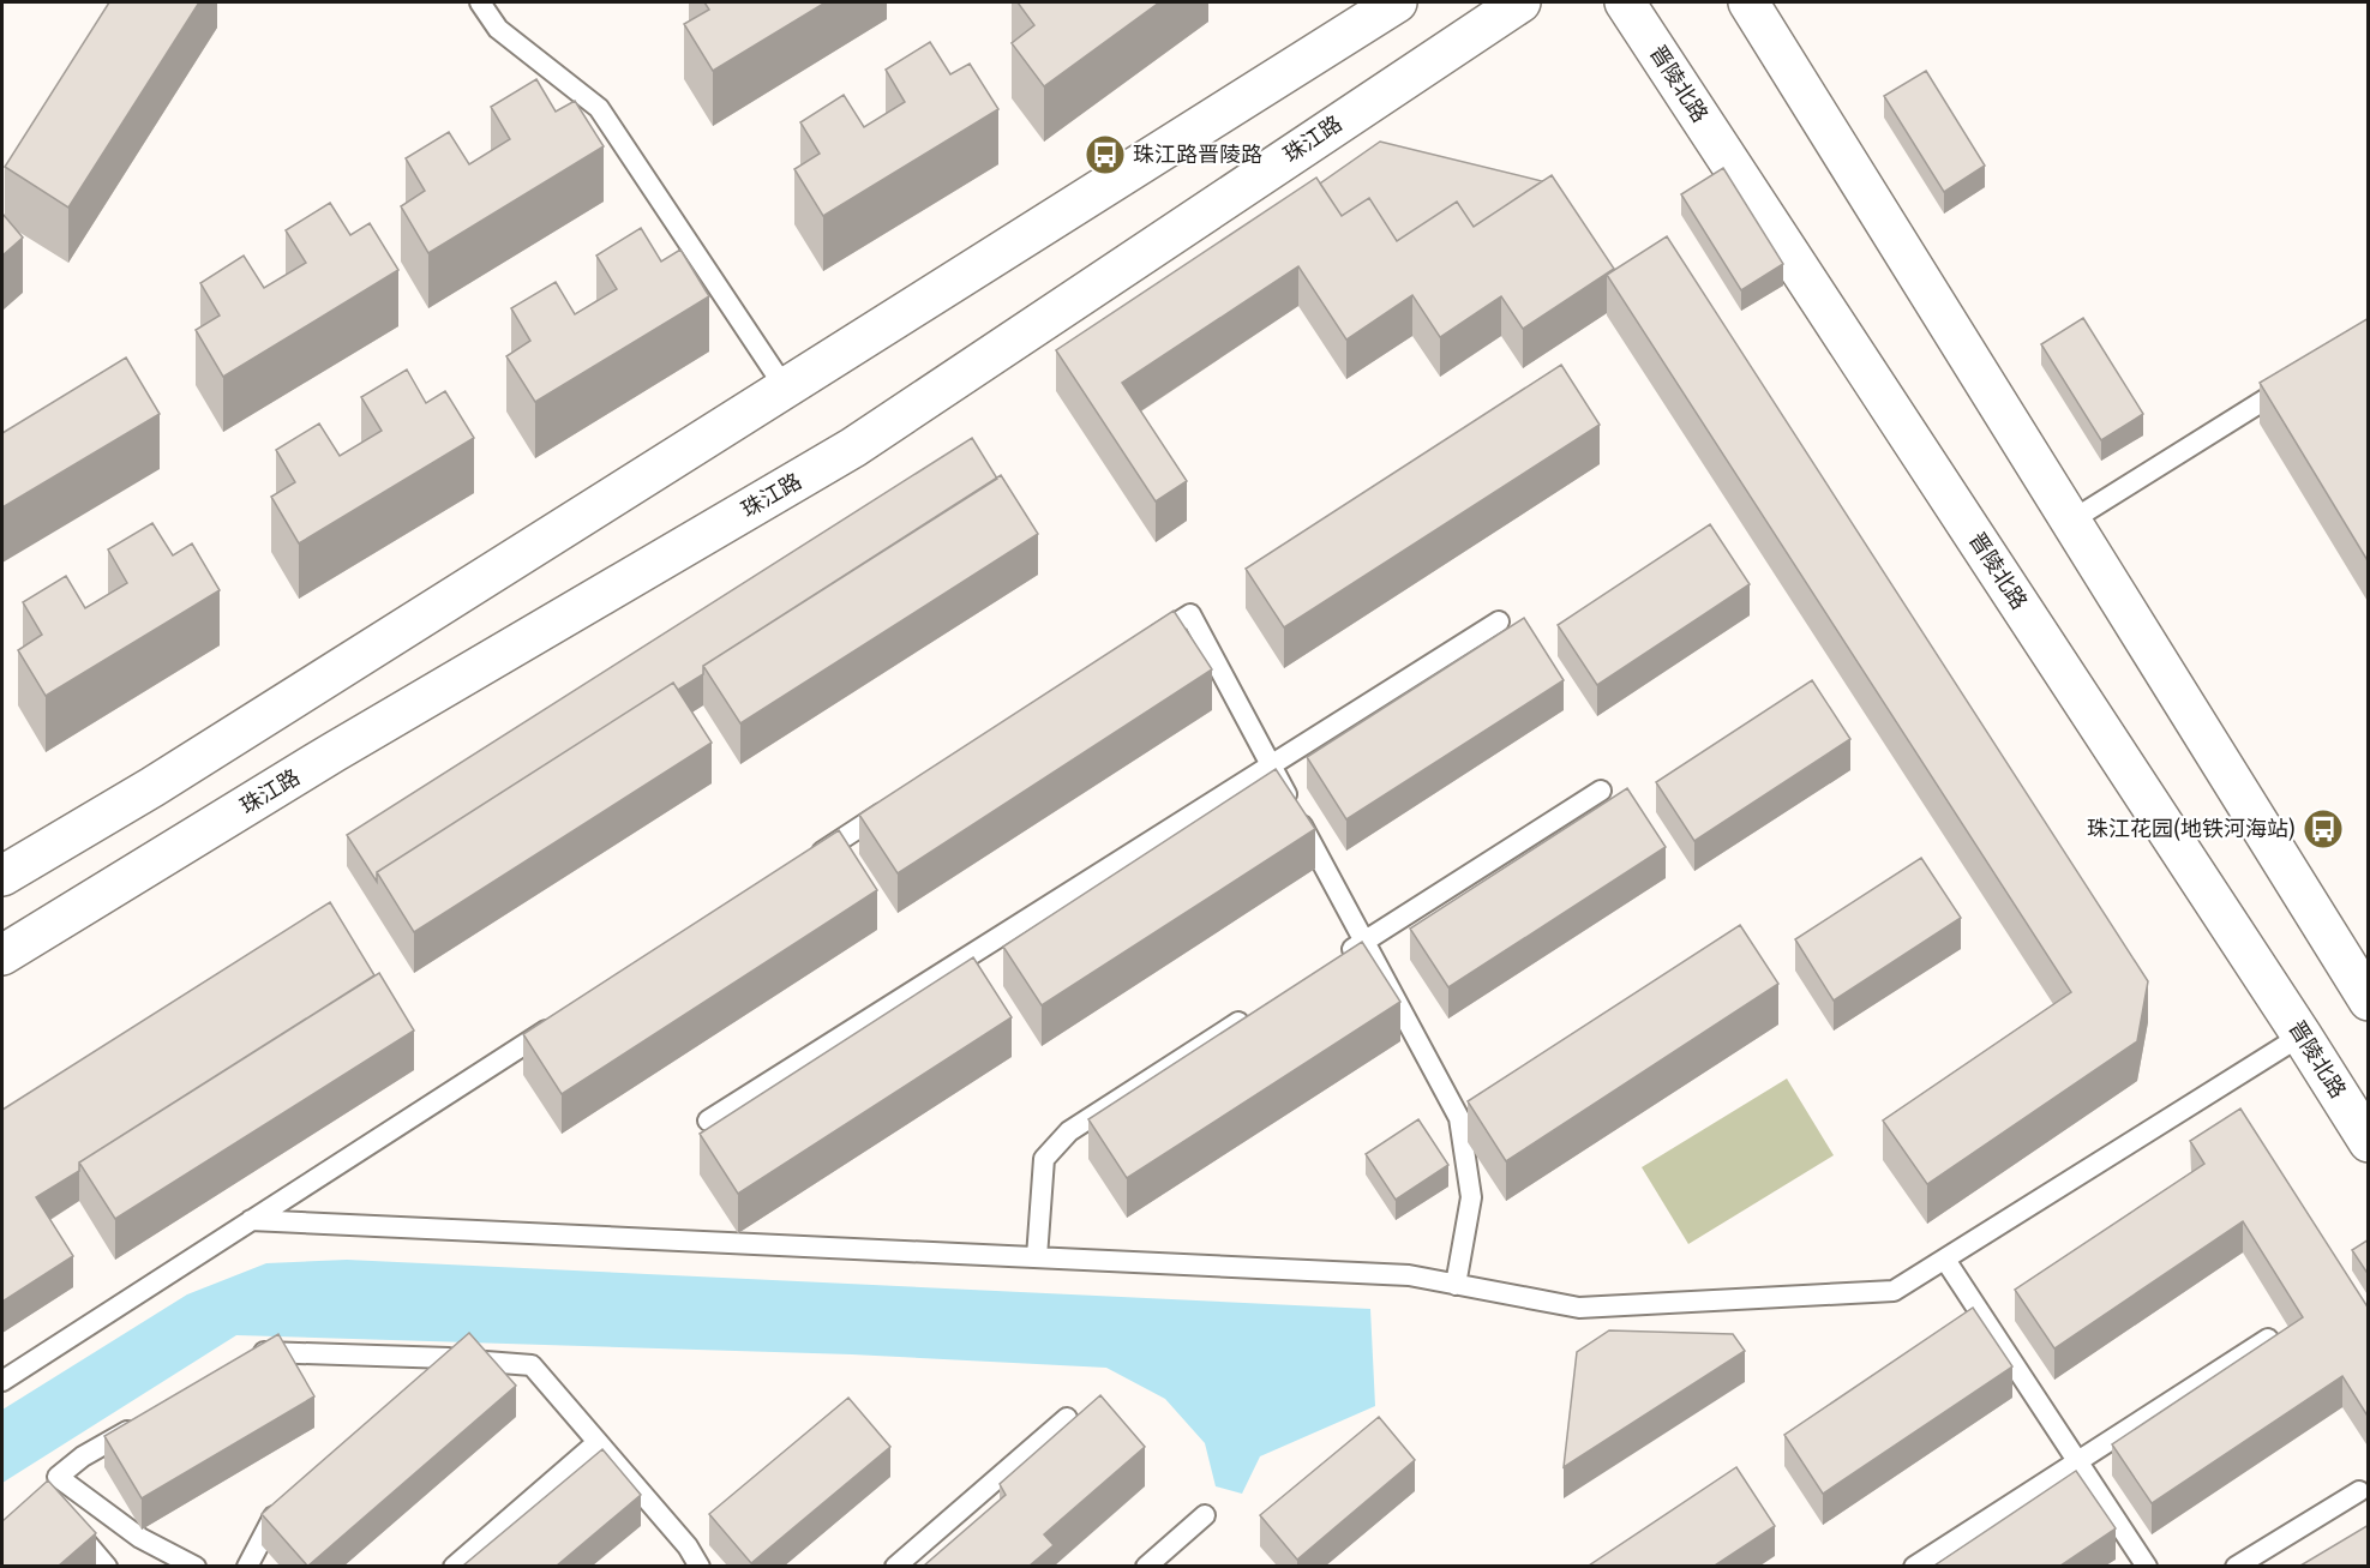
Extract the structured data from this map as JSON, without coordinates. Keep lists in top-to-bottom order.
{
  "streets": {
    "street": ["晋陵北路", "珠江路"]
  },
  "places": {
    "bus stop": ["珠江路晋陵路", "珠江花园(地铁河海站)"]
  }
}
